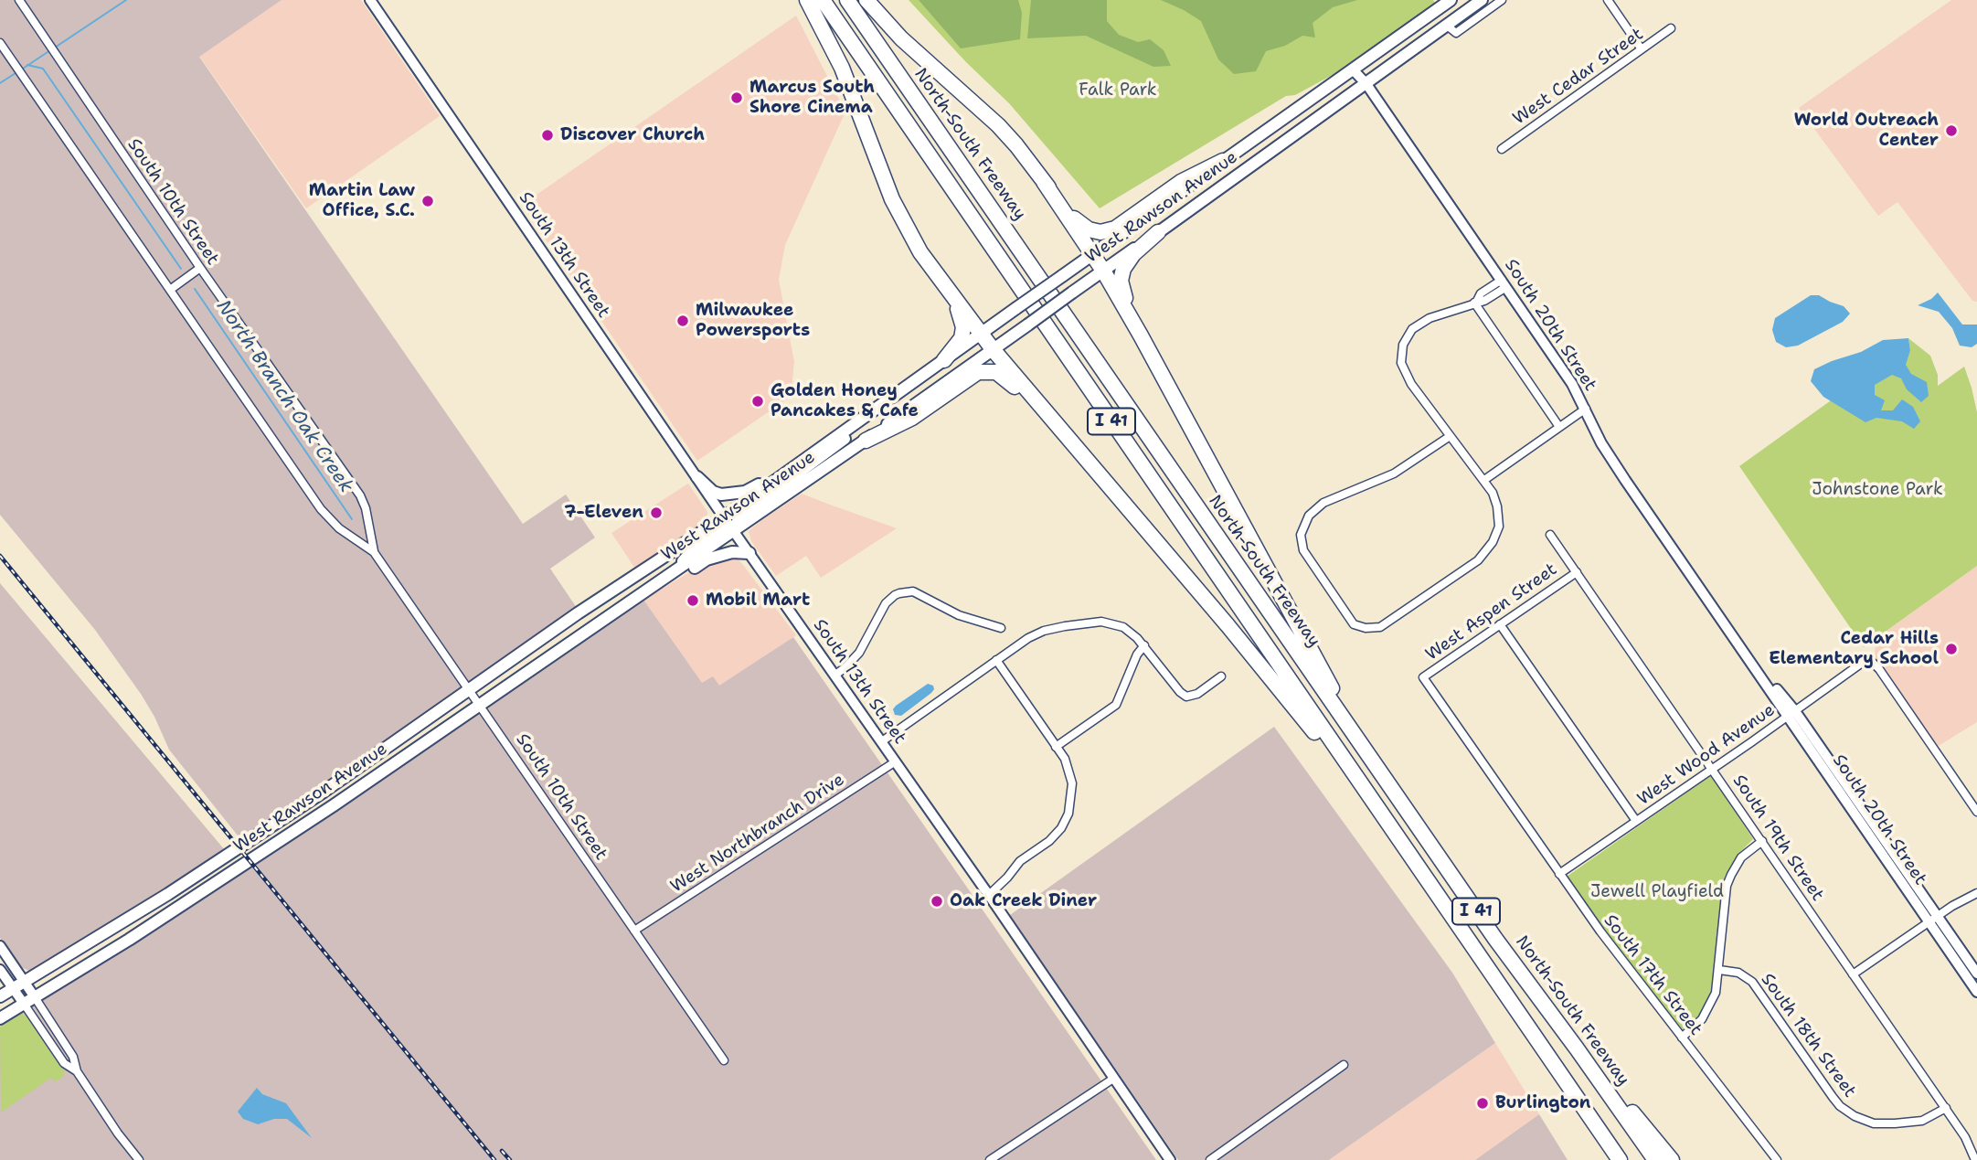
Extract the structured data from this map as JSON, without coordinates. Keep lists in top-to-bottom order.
{
  "streets": {
    "highway": ["North-South Freeway", "I 41"],
    "main road": ["West Rawson Avenue"],
    "street": [
      "West Cedar Street",
      "South 10th Street",
      "South 13th Street",
      "South 20th Street",
      "West Aspen Street",
      "West Wood Avenue",
      "West Northbranch Drive",
      "South 19th Street",
      "South 17th Street",
      "South 18th Street"
    ]
  },
  "crossings": [
    ["South 10th Street", "West Rawson Avenue"],
    ["South 10th Street", "West Northbranch Drive"],
    ["West Rawson Avenue", "South 13th Street"],
    ["West Rawson Avenue", "South 20th Street"],
    ["South 13th Street", "West Northbranch Drive"],
    ["South 20th Street", "West Wood Avenue"],
    ["West Aspen Street", "South 19th Street"],
    ["West Aspen Street", "South 17th Street"],
    ["West Wood Avenue", "South 19th Street"],
    ["West Wood Avenue", "South 17th Street"],
    ["South 19th Street", "South 18th Street"]
  ],
  "water": ["North Branch Oak Creek"],
  "parks": ["Falk Park", "Johnstone Park", "Jewell Playfield"],
  "places": [
    "Marcus South Shore Cinema",
    "World Outreach Center",
    "Discover Church",
    "Martin Law Office, S.C.",
    "Milwaukee Powersports",
    "Golden Honey Pancakes & Cafe",
    "7-Eleven",
    "Mobil Mart",
    "Cedar Hills Elementary School",
    "Oak Creek Diner",
    "Burlington"
  ]
}
